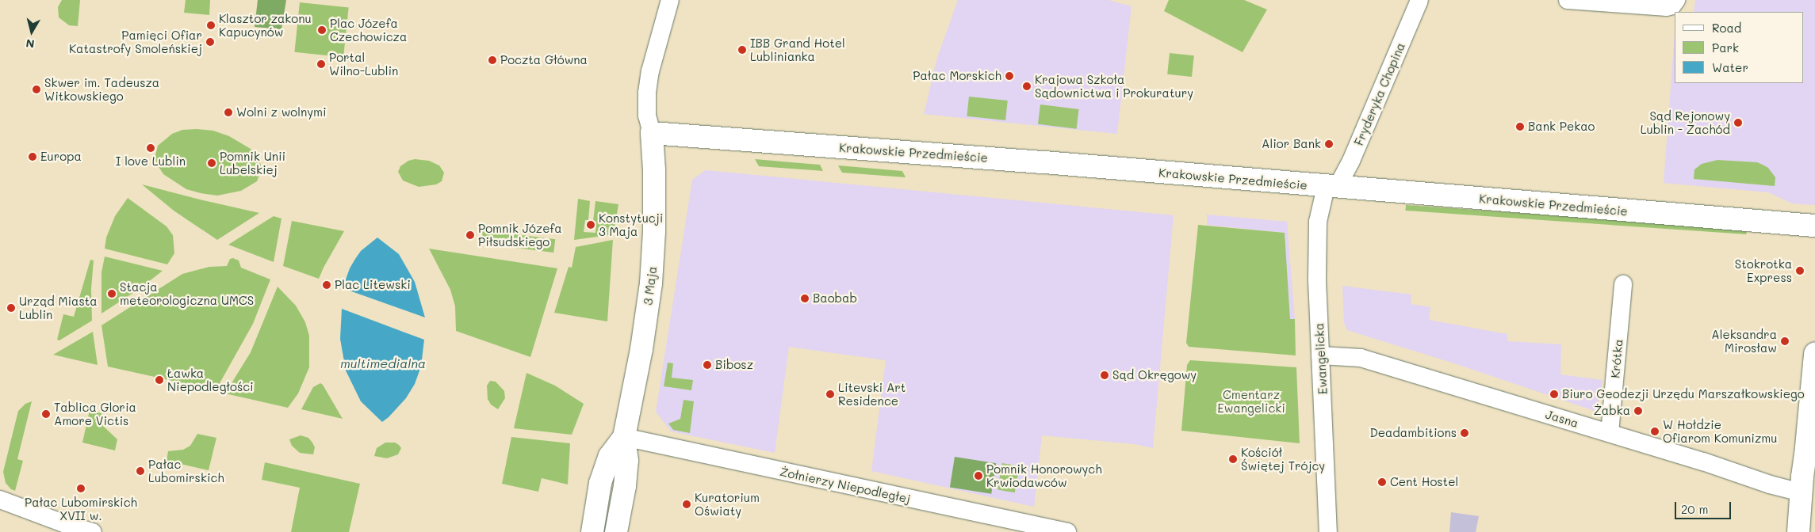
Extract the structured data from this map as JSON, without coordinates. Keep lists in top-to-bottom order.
{
  "streets": {
    "street": [
      "Fryderyka Chopina",
      "Krakowskie Przedmieście",
      "3 Maja",
      "Ewangelicka",
      "Krótka",
      "Jasna",
      "Żołnierzy Niepodległej"
    ]
  },
  "crossings": [
    ["Fryderyka Chopina", "Krakowskie Przedmieście"],
    ["Fryderyka Chopina", "Ewangelicka"],
    ["Krakowskie Przedmieście", "3 Maja"],
    ["Krakowskie Przedmieście", "Ewangelicka"],
    ["3 Maja", "Żołnierzy Niepodległej"],
    ["Ewangelicka", "Jasna"],
    ["Krótka", "Jasna"]
  ],
  "water": ["multimedialna"],
  "parks": ["Cmentarz Ewangelicki"],
  "places": [
    "Klasztor zakonu Kapucynów",
    "Plac Józefa Czechowicza",
    "Pamięci Ofiar Katastrofy Smoleńskiej",
    "IBB Grand Hotel Lublinianka",
    "Poczta Główna",
    "Portal Wilno-Lublin",
    "Pałac Morskich",
    "Krajowa Szkoła Sądownictwa i Prokuratury",
    "Skwer im. Tadeusza Witkowskiego",
    "Wolni z wolnymi",
    "Sąd Rejonowy Lublin - Zachód",
    "Bank Pekao",
    "Alior Bank",
    "I love Lublin",
    "Europa",
    "Pomnik Unii Lubelskiej",
    "Konstytucji 3 Maja",
    "Pomnik Józefa Piłsudskiego",
    "Stokrotka Express",
    "Plac Litewski",
    "Stacja meteorologiczna UMCS",
    "Baobab",
    "Urząd Miasta Lublin",
    "Aleksandra Mirosław",
    "Bibosz",
    "Sąd Okręgowy",
    "Ławka Niepodległości",
    "Litevski Art Residence",
    "Biuro Geodezji Urzędu Marszałkowskiego",
    "Żabka",
    "Tablica Gloria Amore Victis",
    "W Hołdzie Ofiarom Komunizmu",
    "Deadambitions",
    "Kościół Świętej Trójcy",
    "Pałac Lubomirskich",
    "Pomnik Honorowych Krwiodawców",
    "Cent Hostel",
    "Pałac Lubomirskich XVII w.",
    "Kuratorium Oświaty"
  ],
  "legend": ["Road", "Park", "Water"],
  "scale_bar": "20 m",
  "north": "bottom"
}
